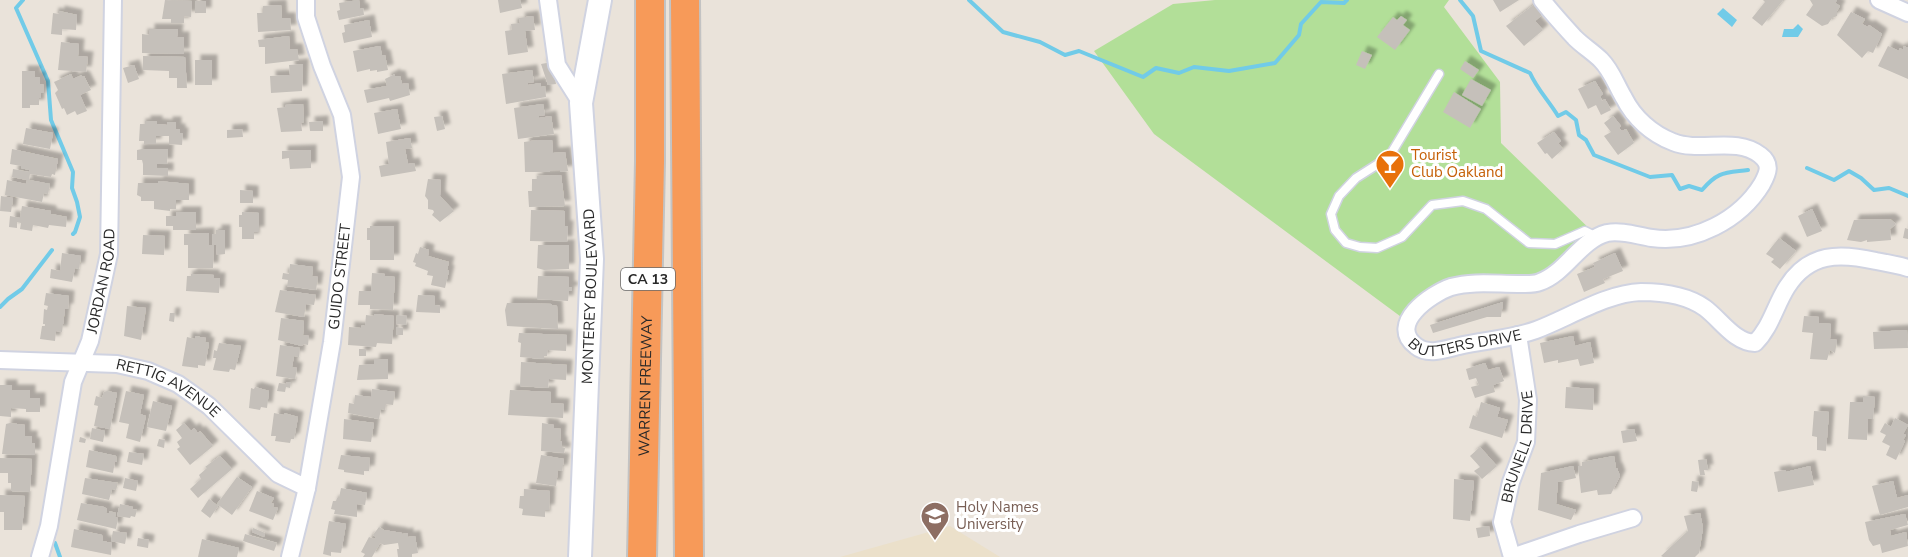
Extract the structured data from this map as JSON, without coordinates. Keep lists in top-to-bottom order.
{
  "streets": {
    "highway": ["CA 13", "WARREN FREEWAY"],
    "street": [
      "GUIDO STREET",
      "JORDAN ROAD",
      "MONTEREY BOULEVARD",
      "BUTTERS DRIVE",
      "RETTIG AVENUE",
      "BRUNELL DRIVE"
    ]
  },
  "crossings": [
    ["GUIDO STREET", "RETTIG AVENUE"],
    ["JORDAN ROAD", "RETTIG AVENUE"],
    ["BUTTERS DRIVE", "BRUNELL DRIVE"]
  ],
  "places": {
    "bar": ["Tourist Club Oakland"],
    "school or university": ["Holy Names University"]
  }
}
